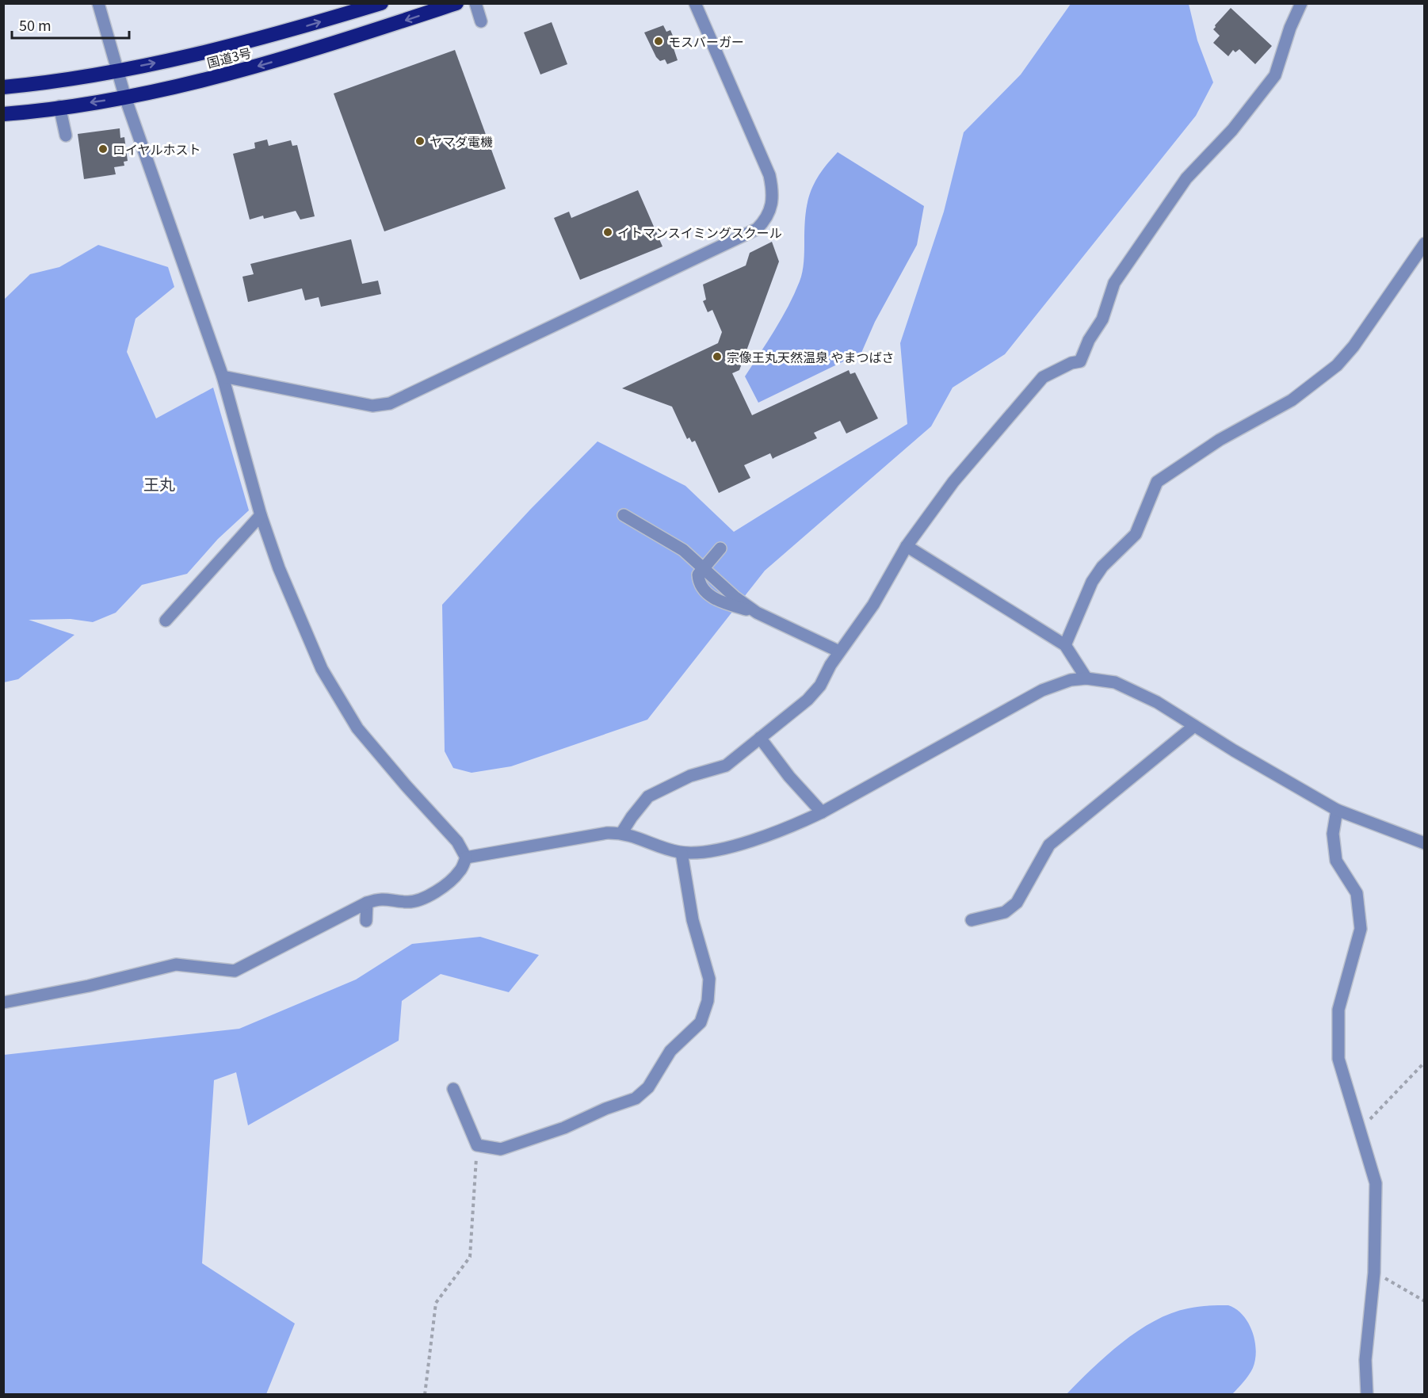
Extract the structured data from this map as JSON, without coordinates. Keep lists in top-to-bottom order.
{
  "streets": {
    "highway": ["国道3号"]
  },
  "districts": ["王丸"],
  "places": [
    "モスバーガー",
    "ヤマダ電機",
    "ロイヤルホスト",
    "イトマンスイミングスクール",
    "宗像王丸天然温泉 やまつばさ"
  ],
  "scale_bar": "50 m"
}
